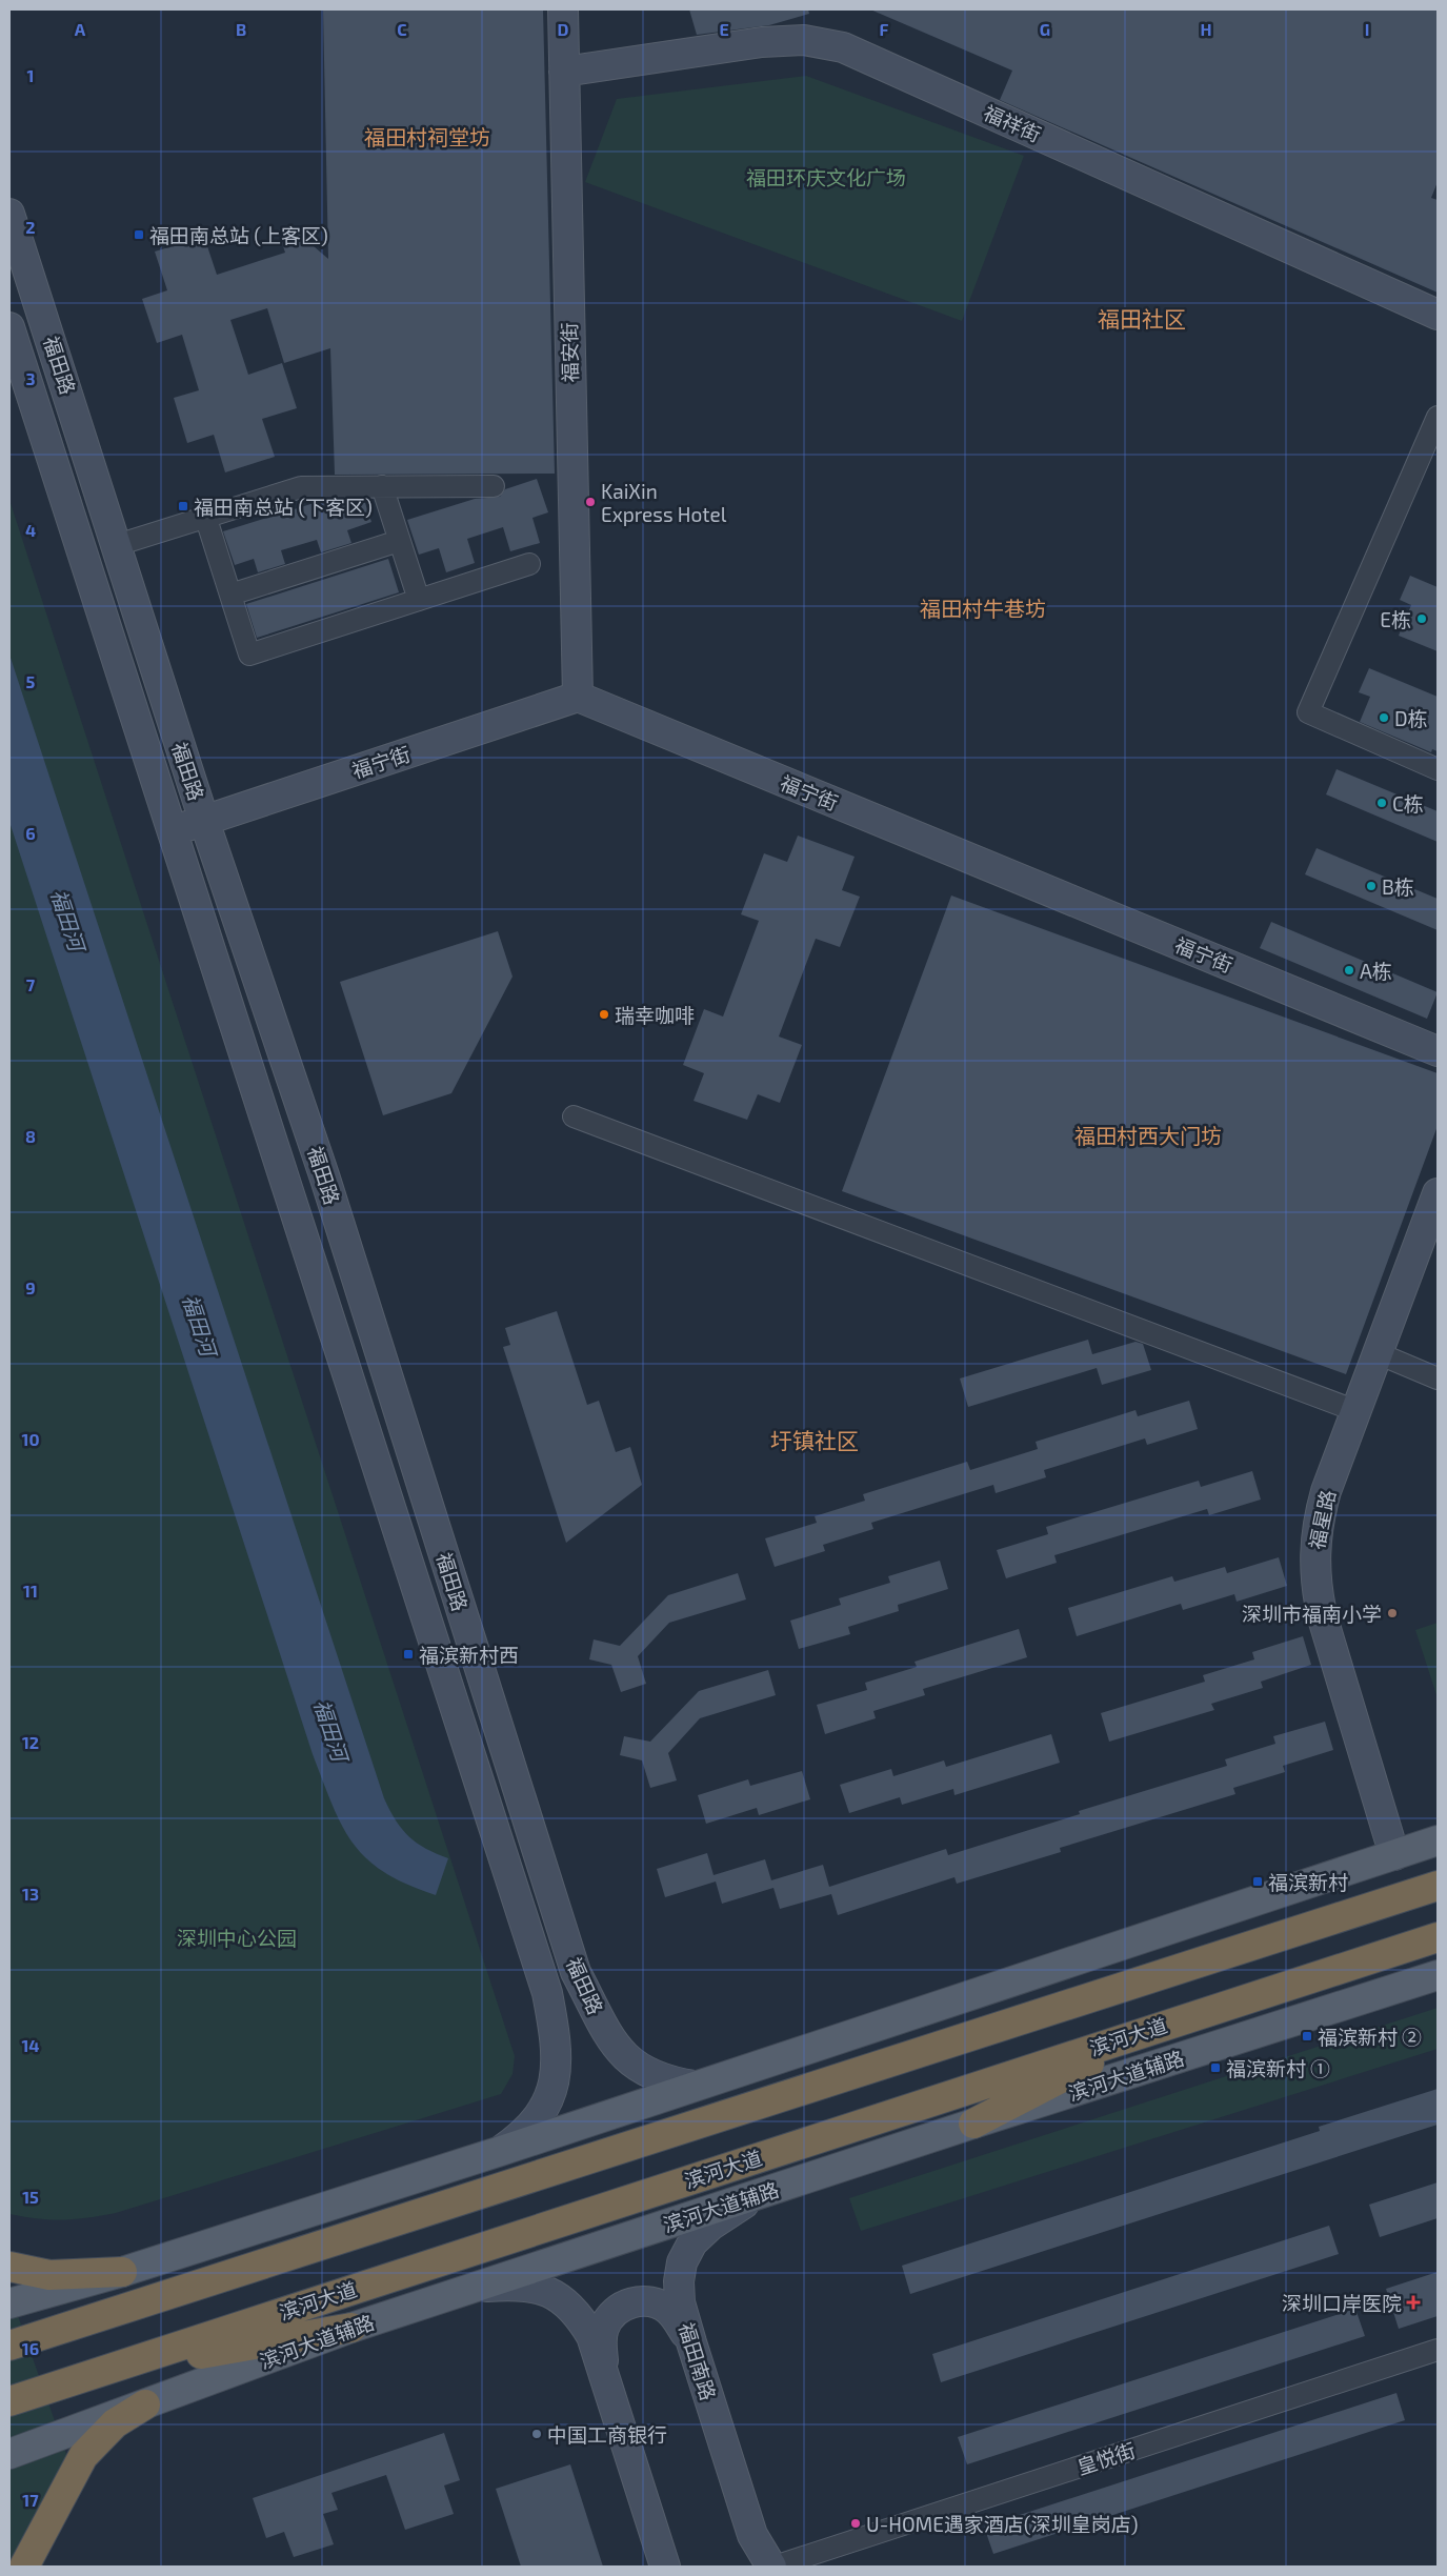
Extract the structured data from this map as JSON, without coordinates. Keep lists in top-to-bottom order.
{
  "streets": {
    "highway": ["滨河大道"],
    "main road": [
      "福祥街",
      "福安街",
      "福田路",
      "福宁街",
      "福星路",
      "滨河大道辅路",
      "福田南路"
    ],
    "street": ["皇悦街"]
  },
  "crossings": [
    ["福祥街", "福安街"],
    ["福安街", "福宁街"],
    ["福田路", "福宁街"],
    ["滨河大道辅路", "福田南路"],
    ["福田南路", "皇悦街"]
  ],
  "districts": [
    "福田村祠堂坊",
    "福田社区",
    "福田村牛巷坊",
    "福田村西大门坊",
    "圩镇社区"
  ],
  "water": ["福田河"],
  "parks": ["福田环庆文化广场", "深圳中心公园"],
  "places": {
    "transit": [
      "福田南总站 (上客区)",
      "福田南总站 (下客区)",
      "福滨新村西",
      "福滨新村",
      "福滨新村 ②",
      "福滨新村 ①"
    ],
    "other": [
      "KaiXin Express Hotel",
      "E栋",
      "D栋",
      "C栋",
      "B栋",
      "A栋",
      "瑞幸咖啡",
      "深圳市福南小学",
      "中国工商银行",
      "U-HOME遇家酒店(深圳皇岗店)"
    ],
    "health": ["深圳口岸医院"]
  },
  "grid": {
    "columns": [
      "A",
      "B",
      "C",
      "D",
      "E",
      "F",
      "G",
      "H",
      "I"
    ],
    "rows": [
      "1",
      "2",
      "3",
      "4",
      "5",
      "6",
      "7",
      "8",
      "9",
      "10",
      "11",
      "12",
      "13",
      "14",
      "15",
      "16",
      "17"
    ]
  }
}
